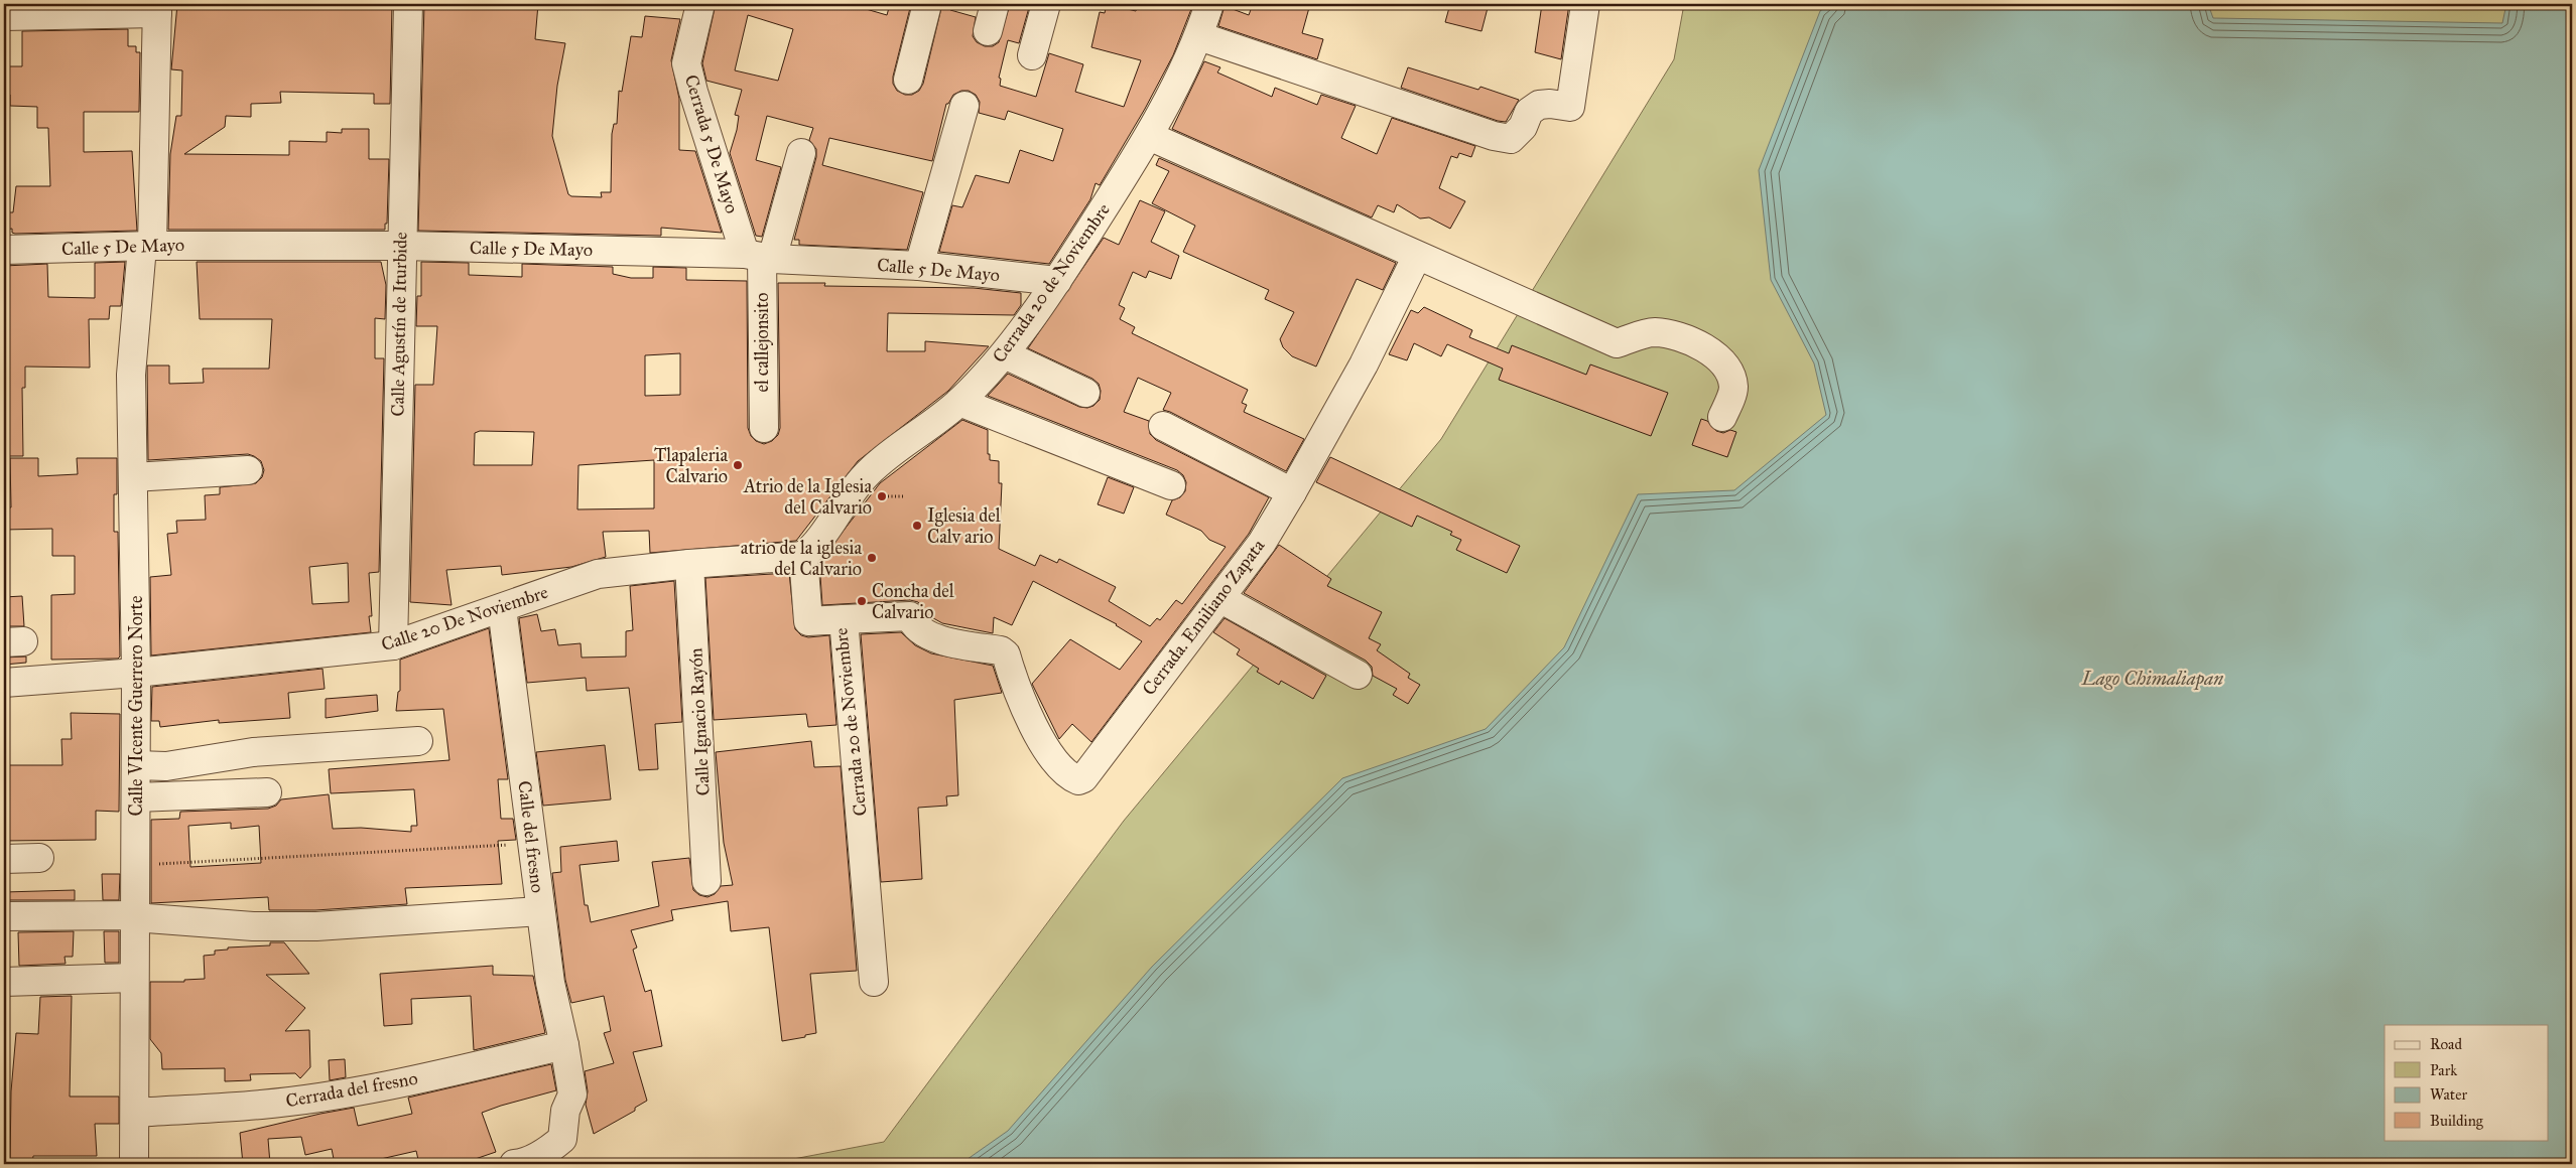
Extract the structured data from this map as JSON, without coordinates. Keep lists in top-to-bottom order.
{
  "streets": {
    "street": [
      "Cerrada 5 De Mayo",
      "Calle 5 De Mayo",
      "Cerrada 20 de Noviembre",
      "Calle Agustín de Iturbide",
      "el callejonsito",
      "Cerrada. Emiliano Zapata",
      "Calle 20 De Noviembre",
      "Calle VIcente Guerrero Norte",
      "Calle Ignacio Rayón",
      "Calle del fresno",
      "Cerrada del fresno"
    ]
  },
  "crossings": [
    ["Cerrada 5 De Mayo", "Calle 5 De Mayo"],
    ["Cerrada 5 De Mayo", "el callejonsito"],
    ["Calle 5 De Mayo", "Cerrada 20 de Noviembre"],
    ["Calle 5 De Mayo", "Calle Agustín de Iturbide"],
    ["Calle 5 De Mayo", "el callejonsito"],
    ["Calle 5 De Mayo", "Calle VIcente Guerrero Norte"],
    ["Cerrada 20 de Noviembre", "Cerrada. Emiliano Zapata"],
    ["Cerrada 20 de Noviembre", "Calle 20 De Noviembre"],
    ["Calle Agustín de Iturbide", "Calle 20 De Noviembre"],
    ["Calle 20 De Noviembre", "Calle VIcente Guerrero Norte"],
    ["Calle 20 De Noviembre", "Calle Ignacio Rayón"],
    ["Calle 20 De Noviembre", "Calle del fresno"],
    ["Calle VIcente Guerrero Norte", "Cerrada del fresno"],
    ["Calle del fresno", "Cerrada del fresno"]
  ],
  "water": ["Lago Chimaliapan"],
  "places": [
    "Tlapaleria Calvario",
    "Atrio de la Iglesia del Calvario",
    "Iglesia del Calv ario",
    "atrio de la iglesia del Calvario",
    "Concha del Calvario"
  ],
  "legend": [
    "Road",
    "Park",
    "Water",
    "Building"
  ]
}
